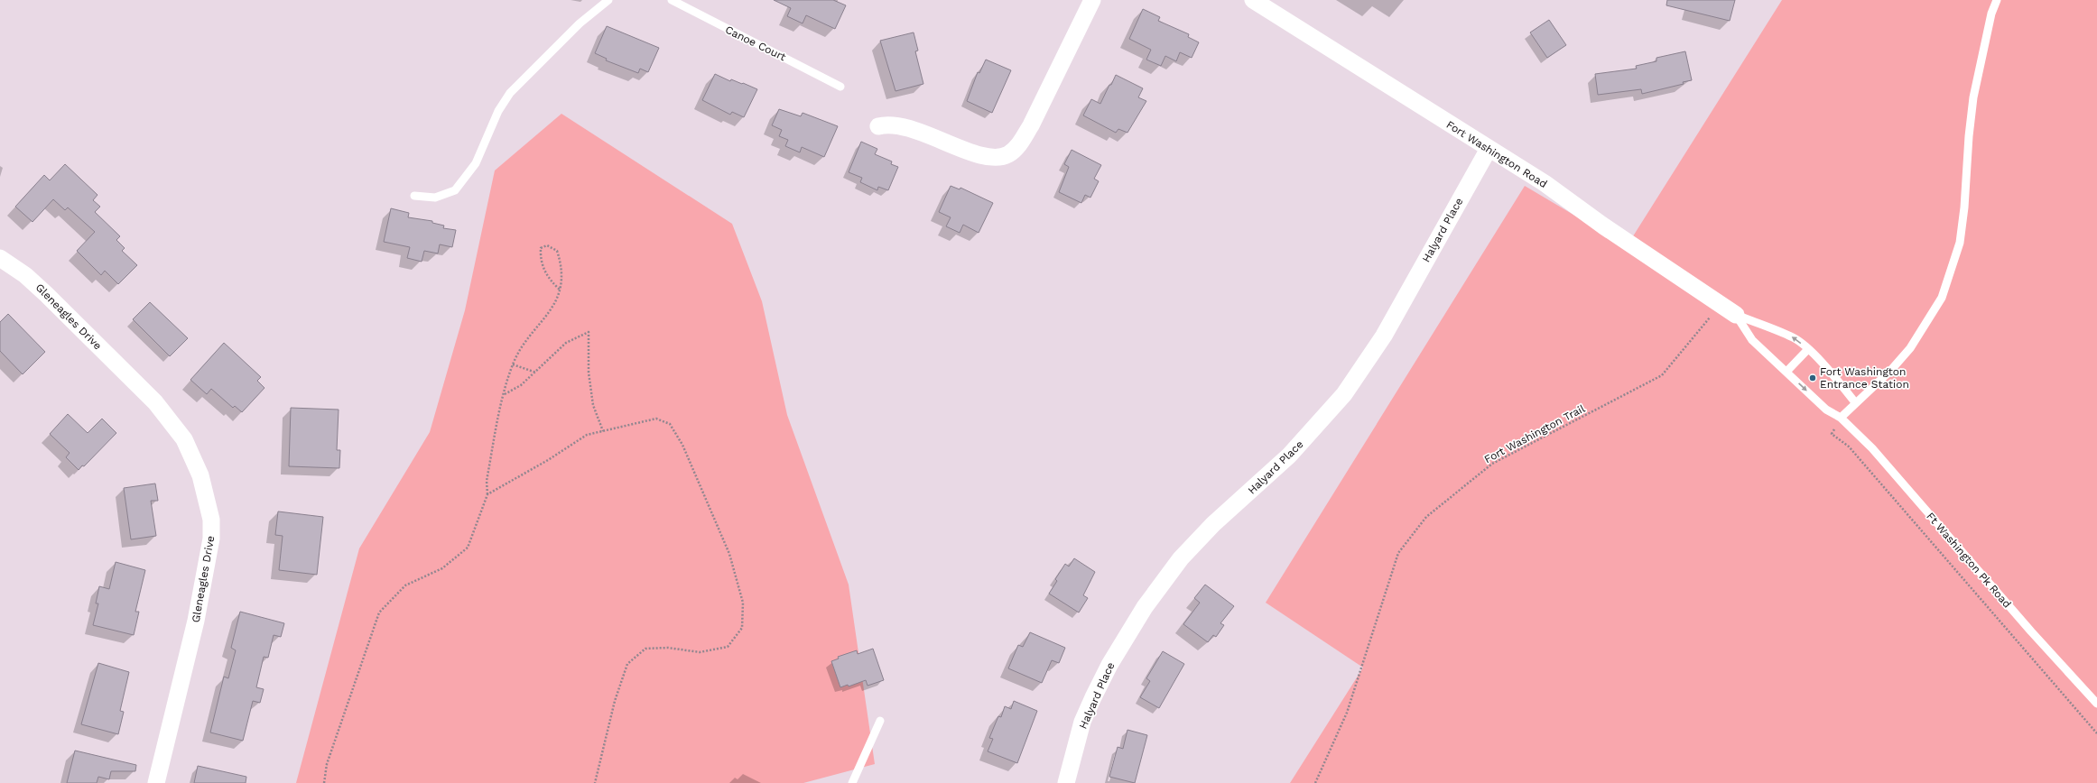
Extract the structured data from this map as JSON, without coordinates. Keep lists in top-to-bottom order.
{
  "streets": {
    "street": ["Fort Washington Road", "Halyard Place", "Gleneagles Drive"],
    "lane": ["Canoe Court", "Ft Washington Pk Road"],
    "path": ["Fort Washington Trail"]
  },
  "crossings": [
    ["Fort Washington Road", "Halyard Place"],
    ["Fort Washington Road", "Fort Washington Trail"],
    ["Fort Washington Road", "Ft Washington Pk Road"]
  ],
  "places": ["Fort Washington Entrance Station"]
}
